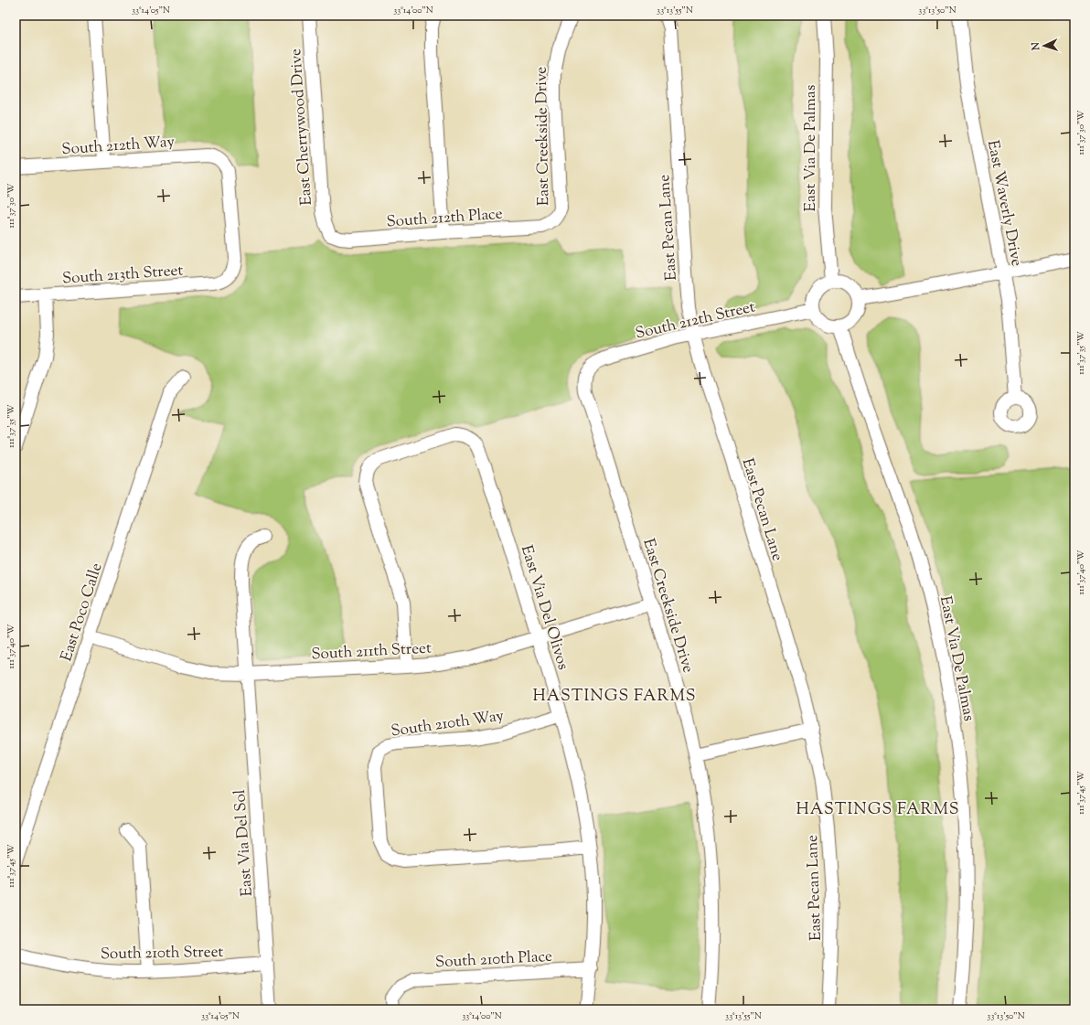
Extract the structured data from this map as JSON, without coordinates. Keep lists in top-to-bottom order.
{
  "streets": {
    "street": [
      "East Cherrywood Drive",
      "East Creekside Drive",
      "South 212th Way",
      "East Via De Palmas",
      "East Waverly Drive",
      "South 212th Place",
      "East Pecan Lane",
      "South 213th Street",
      "South 212th Street",
      "East Via Del Olivos",
      "East Poco Calle",
      "South 211th Street",
      "South 210th Way",
      "East Via Del Sol",
      "South 210th Street",
      "South 210th Place"
    ]
  },
  "crossings": [
    ["East Cherrywood Drive", "South 212th Place"],
    ["East Creekside Drive", "South 212th Place"],
    ["East Creekside Drive", "South 212th Street"],
    ["East Creekside Drive", "South 211th Street"],
    ["South 212th Way", "South 213th Street"],
    ["East Via De Palmas", "South 212th Street"],
    ["East Pecan Lane", "South 212th Street"],
    ["East Via Del Olivos", "South 211th Street"],
    ["East Via Del Olivos", "South 210th Way"],
    ["East Via Del Olivos", "South 210th Place"],
    ["East Poco Calle", "South 211th Street"],
    ["South 211th Street", "East Via Del Sol"],
    ["East Via Del Sol", "South 210th Street"]
  ],
  "districts": ["HASTINGS FARMS", "HASTINGS FARMS"],
  "north": "left",
  "coordinates": [
    "33°14'05\"N",
    "33°14'00\"N",
    "33°13'55\"N",
    "33°13'50\"N",
    "111°37'30\"W",
    "111°37'35\"W",
    "111°37'40\"W",
    "111°37'45\"W"
  ]
}
